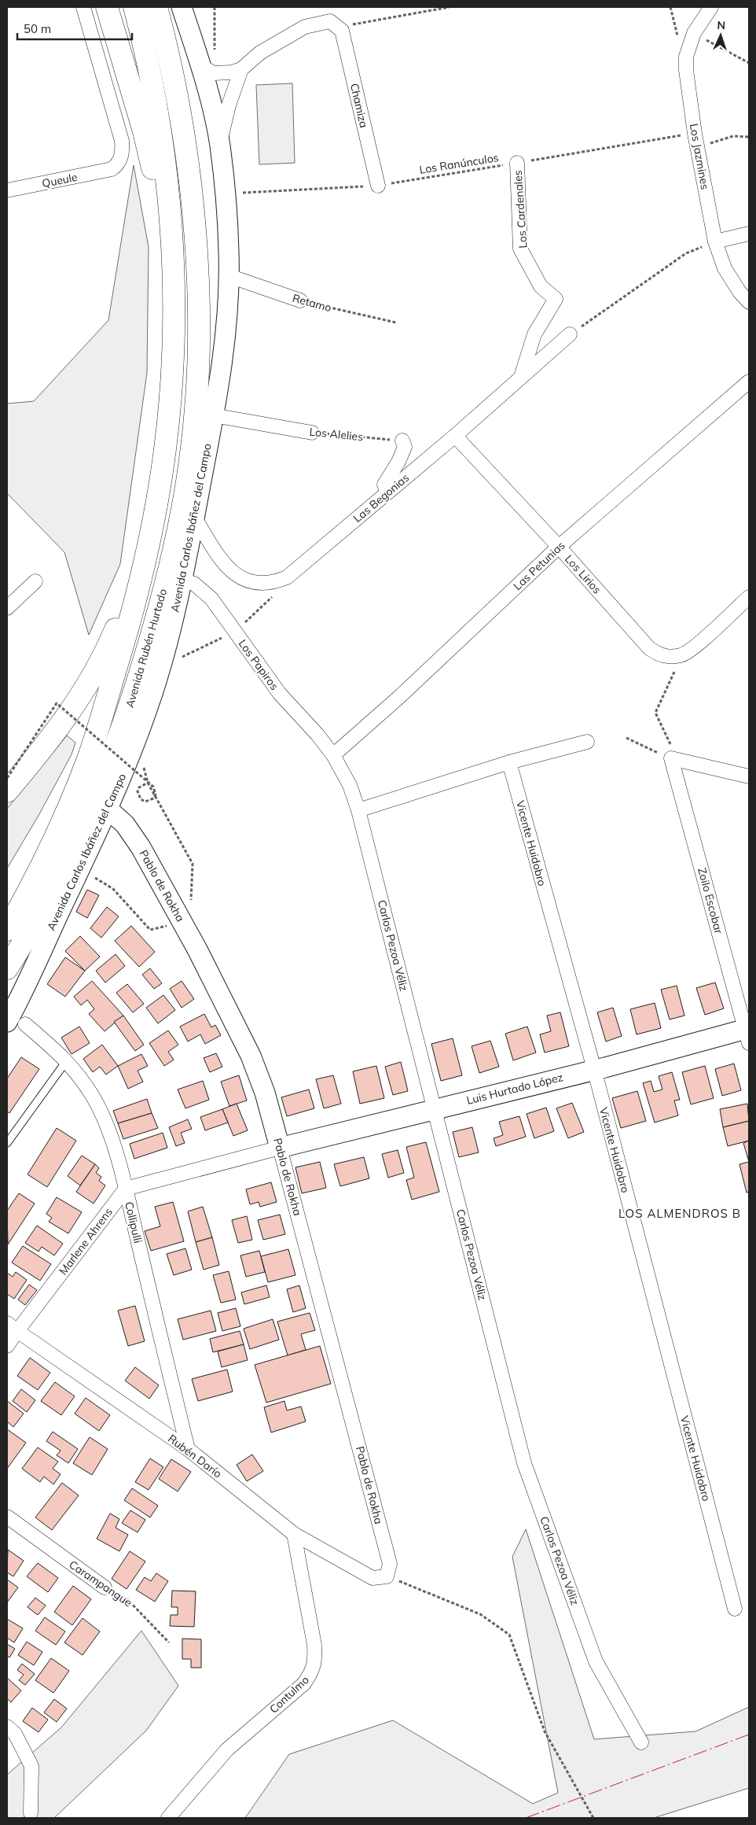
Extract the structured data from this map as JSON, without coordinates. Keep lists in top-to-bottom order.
{
  "streets": {
    "highway": ["Avenida Rubén Hurtado"],
    "main road": ["Avenida Carlos Ibáñez del Campo", "Pablo de Rokha", "Luis Hurtado López"],
    "street": [
      "Chamiza",
      "Los Jazmines",
      "Queule",
      "Los Cardenales",
      "Retamo",
      "Los Alelies",
      "Las Begonias",
      "Las Petunias",
      "Los Lirios",
      "Los Papiros",
      "Vicente Huidobro",
      "Zoilo Escobar",
      "Carlos Pezoa Véliz",
      "Collipulli",
      "Marlene Ahrens",
      "Rubén Darío",
      "Carampangue",
      "Contulmo"
    ],
    "path": ["Los Ranúnculos"]
  },
  "crossings": [
    ["Chamiza", "Los Ranúnculos"],
    ["Los Jazmines", "Los Ranúnculos"],
    ["Los Ranúnculos", "Los Cardenales"],
    ["Los Ranúnculos", "Avenida Carlos Ibáñez del Campo"],
    ["Los Cardenales", "Las Begonias"],
    ["Retamo", "Avenida Carlos Ibáñez del Campo"],
    ["Los Alelies", "Avenida Carlos Ibáñez del Campo"],
    ["Las Begonias", "Avenida Carlos Ibáñez del Campo"],
    ["Las Begonias", "Los Lirios"],
    ["Avenida Carlos Ibáñez del Campo", "Los Papiros"],
    ["Avenida Carlos Ibáñez del Campo", "Pablo de Rokha"],
    ["Avenida Carlos Ibáñez del Campo", "Collipulli"],
    ["Las Petunias", "Los Lirios"],
    ["Las Petunias", "Los Papiros"],
    ["Las Petunias", "Carlos Pezoa Véliz"],
    ["Los Papiros", "Carlos Pezoa Véliz"],
    ["Vicente Huidobro", "Luis Hurtado López"],
    ["Pablo de Rokha", "Luis Hurtado López"],
    ["Pablo de Rokha", "Rubén Darío"],
    ["Zoilo Escobar", "Luis Hurtado López"],
    ["Carlos Pezoa Véliz", "Luis Hurtado López"],
    ["Collipulli", "Marlene Ahrens"],
    ["Collipulli", "Rubén Darío"],
    ["Marlene Ahrens", "Rubén Darío"],
    ["Rubén Darío", "Contulmo"]
  ],
  "districts": ["LOS ALMENDROS B"],
  "scale_bar": "50 m",
  "north": "top"
}
